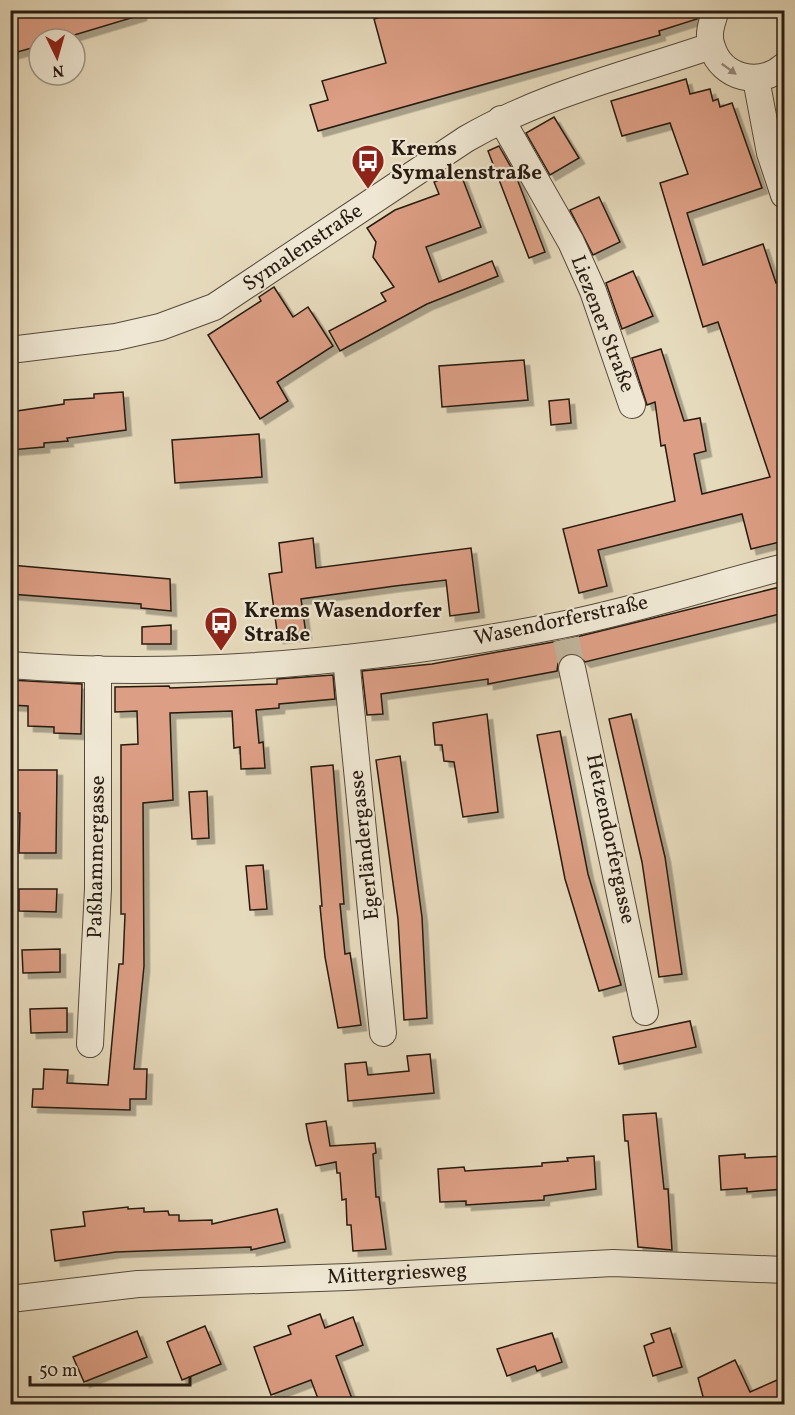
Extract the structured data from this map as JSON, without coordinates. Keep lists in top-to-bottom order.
{
  "streets": {
    "street": [
      "Symalenstraße",
      "Liezener Straße",
      "Wasendorferstraße",
      "Hetzendorfergasse",
      "Egerländergasse",
      "Paßhammergasse",
      "Mittergriesweg"
    ]
  },
  "crossings": [
    ["Symalenstraße", "Liezener Straße"],
    ["Wasendorferstraße", "Egerländergasse"],
    ["Wasendorferstraße", "Paßhammergasse"]
  ],
  "places": {
    "bus stop": ["Krems Symalenstraße", "Krems Wasendorfer Straße"]
  },
  "scale_bar": "50 m",
  "north": "bottom"
}
